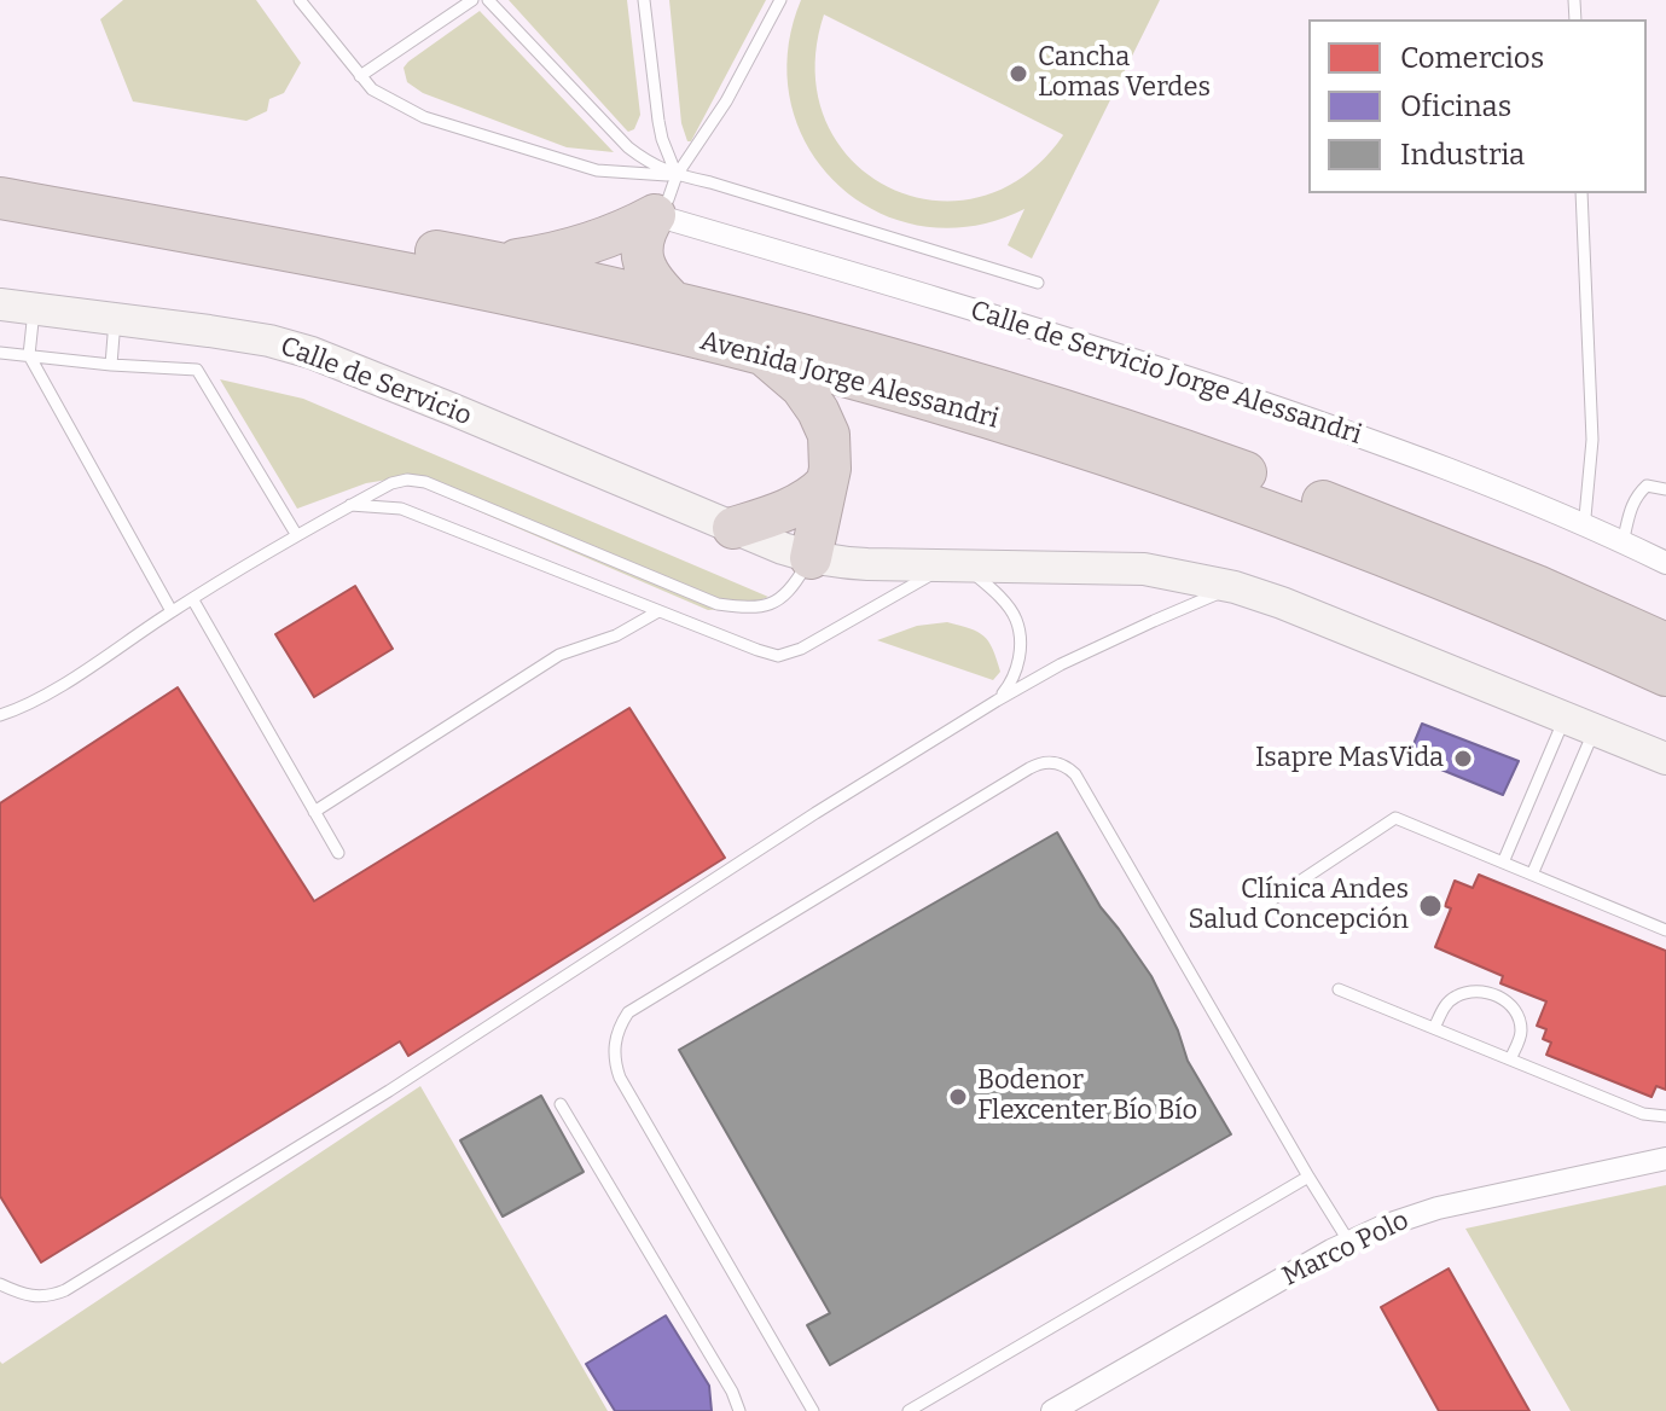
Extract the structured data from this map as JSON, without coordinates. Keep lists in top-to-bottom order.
{
  "streets": {
    "highway": ["Avenida Jorge Alessandri"],
    "street": ["Calle de Servicio Jorge Alessandri", "Calle de Servicio", "Marco Polo"]
  },
  "places": [
    "Cancha Lomas Verdes",
    "Isapre MasVida",
    "Clínica Andes Salud Concepción",
    "Bodenor Flexcenter Bío Bío"
  ],
  "legend": ["Comercios", "Oficinas", "Industria"]
}
